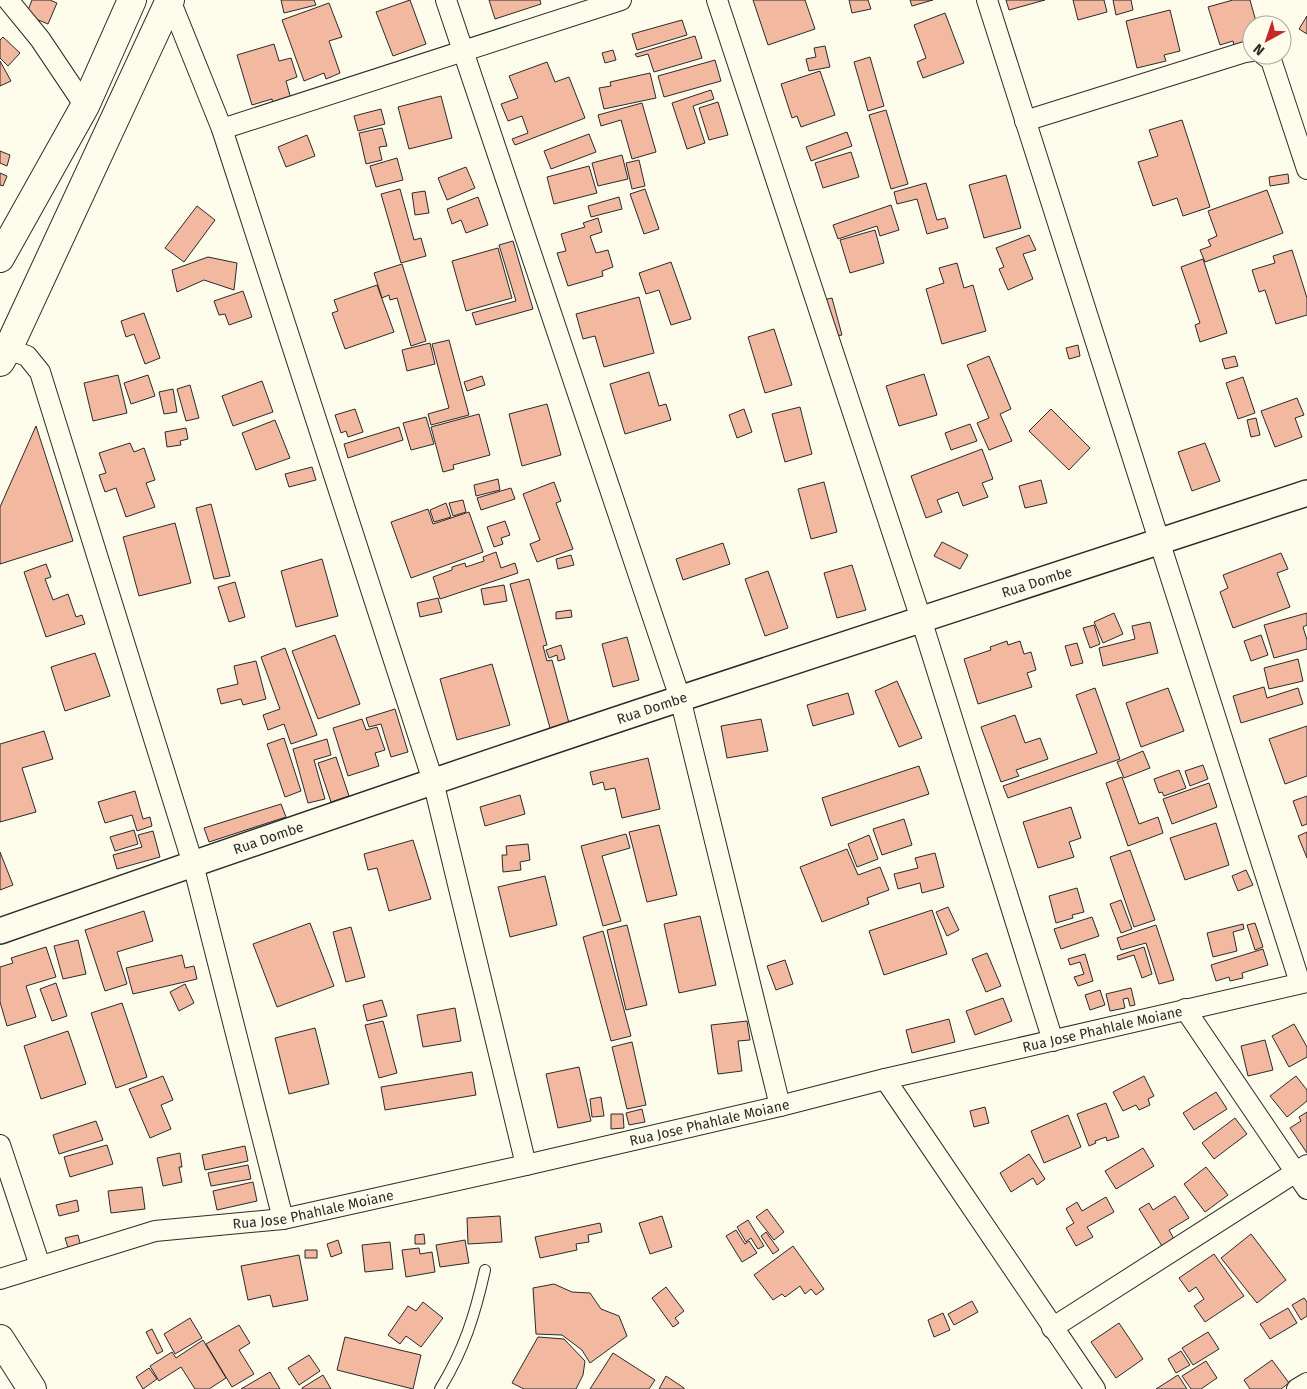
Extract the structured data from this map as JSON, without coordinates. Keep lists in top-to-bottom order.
{
  "streets": {
    "street": ["Rua Dombe", "Rua Jose Phahlale Moiane"]
  },
  "north": "bottom left"
}
